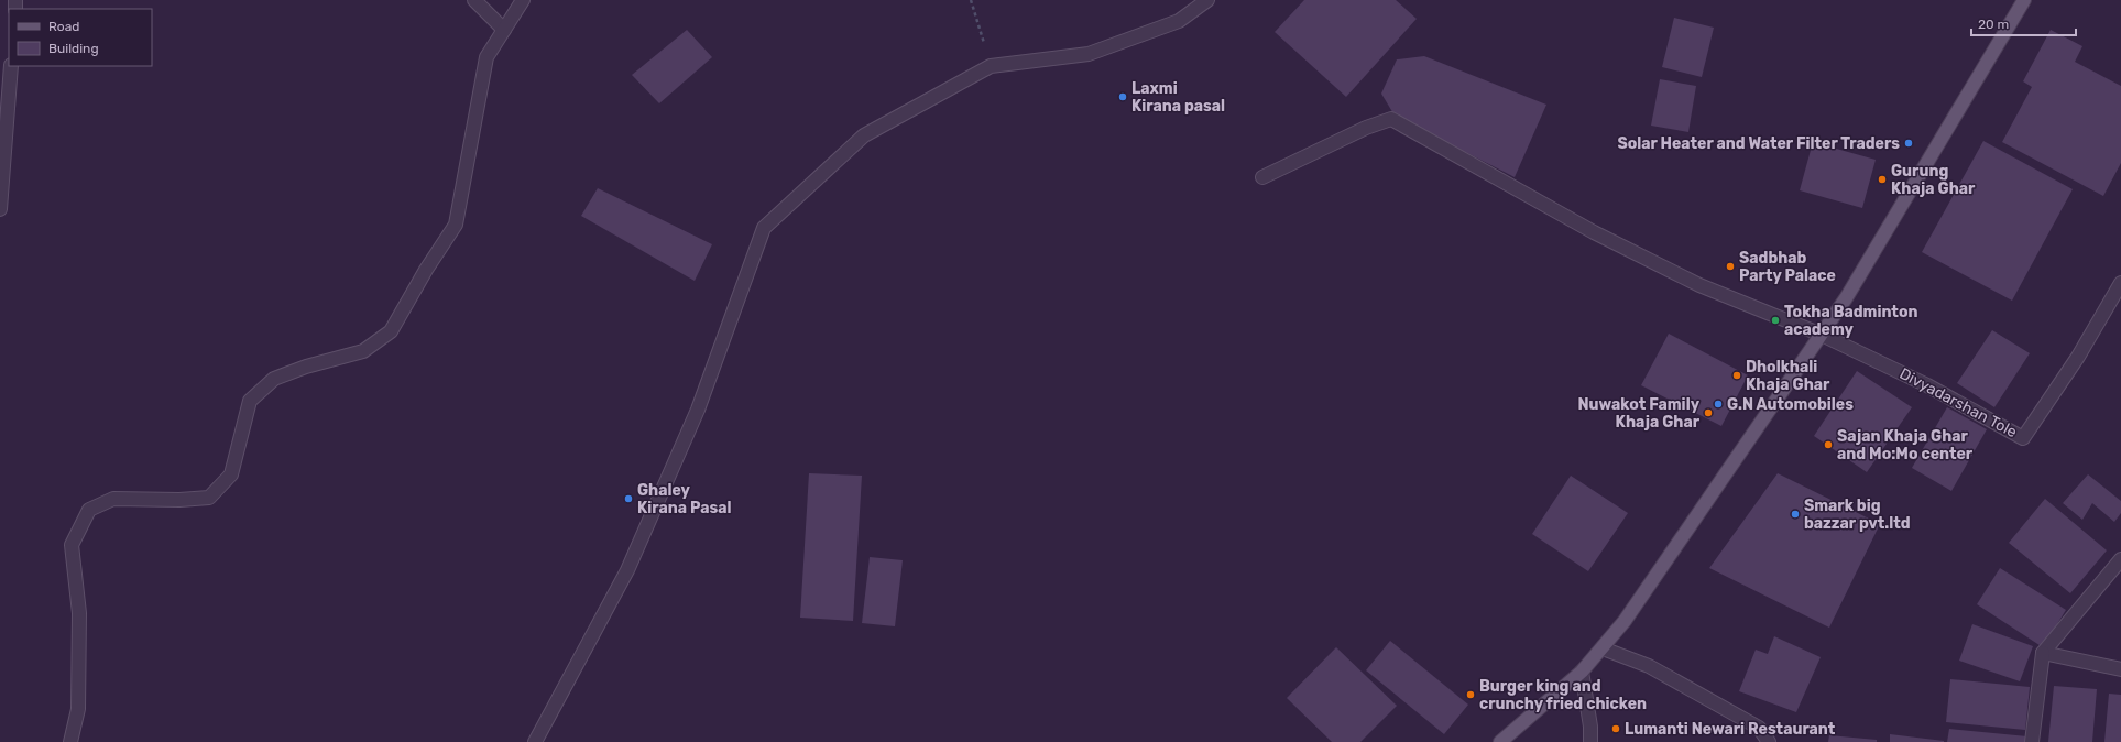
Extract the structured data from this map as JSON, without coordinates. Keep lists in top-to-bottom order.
{
  "streets": {
    "street": ["Divyadarshan Tole"]
  },
  "places": [
    "Laxmi Kirana pasal",
    "Solar Heater and Water Filter Traders",
    "Gurung Khaja Ghar",
    "Sadbhab Party Palace",
    "Tokha Badminton academy",
    "Dholkhali Khaja Ghar",
    "G.N Automobiles",
    "Nuwakot Family Khaja Ghar",
    "Sajan Khaja Ghar and Mo:Mo center",
    "Ghaley Kirana Pasal",
    "Smark big bazzar pvt.ltd",
    "Burger king and crunchy fried chicken",
    "Lumanti Newari Restaurant"
  ],
  "legend": ["Road", "Building"],
  "scale_bar": "20 m"
}
